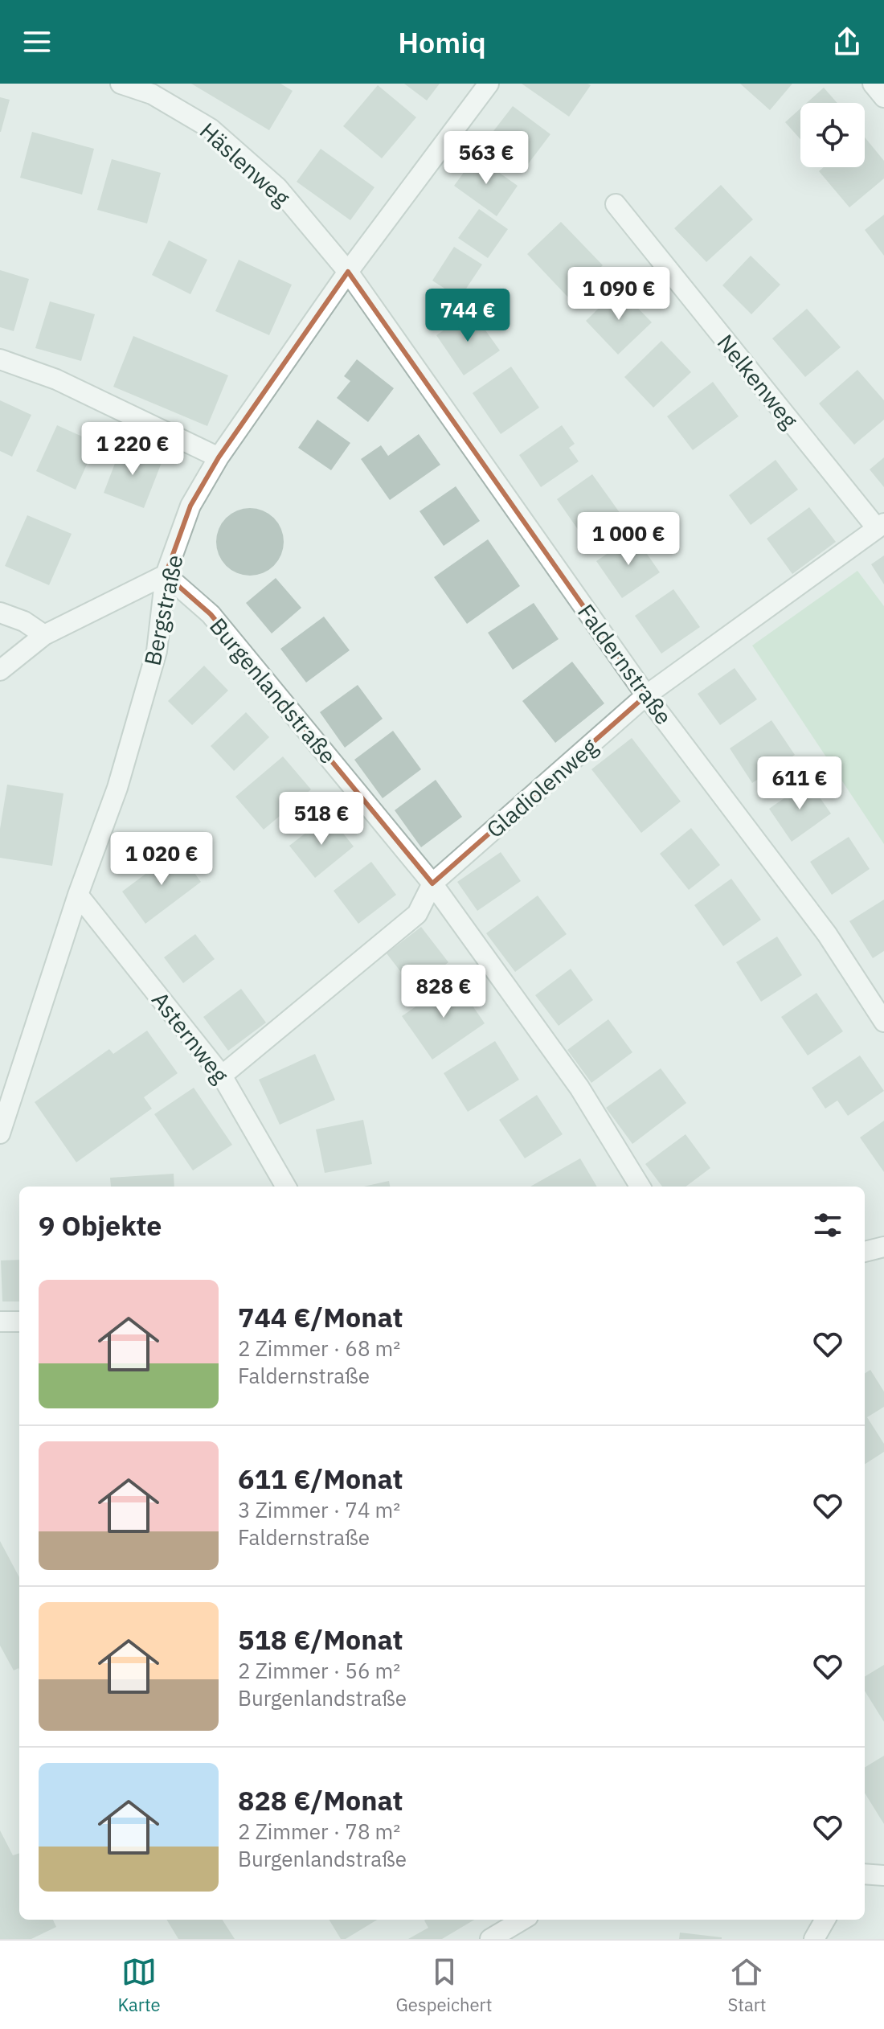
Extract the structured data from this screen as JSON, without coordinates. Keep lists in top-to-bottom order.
{
  "streets": {
    "street": [
      "Häslenweg",
      "Nelkenweg",
      "Bergstraße",
      "Faldernstraße",
      "Burgenlandstraße",
      "Gladiolenweg",
      "Asternweg"
    ]
  },
  "crossings": [
    ["Häslenweg", "Bergstraße"],
    ["Häslenweg", "Faldernstraße"],
    ["Nelkenweg", "Gladiolenweg"],
    ["Bergstraße", "Faldernstraße"],
    ["Bergstraße", "Burgenlandstraße"],
    ["Bergstraße", "Asternweg"],
    ["Faldernstraße", "Gladiolenweg"],
    ["Burgenlandstraße", "Gladiolenweg"],
    ["Gladiolenweg", "Asternweg"]
  ],
  "page": {
    "header": "Homiq",
    "price": [
      "563 €",
      "1 090 €",
      "744 €",
      "1 220 €",
      "1 000 €",
      "611 €",
      "518 €",
      "1 020 €",
      "828 €"
    ],
    "heading": "9 Objekte",
    "list": [
      {
        "name": "744 €/Monat",
        "note": "2 Zimmer · 68 m² · Faldernstraße"
      },
      {
        "name": "611 €/Monat",
        "note": "3 Zimmer · 74 m² · Faldernstraße"
      },
      {
        "name": "518 €/Monat",
        "note": "2 Zimmer · 56 m² · Burgenlandstraße"
      },
      {
        "name": "828 €/Monat",
        "note": "2 Zimmer · 78 m² · Burgenlandstraße"
      }
    ],
    "tabs": ["Karte", "Gespeichert", "Start"]
  }
}
